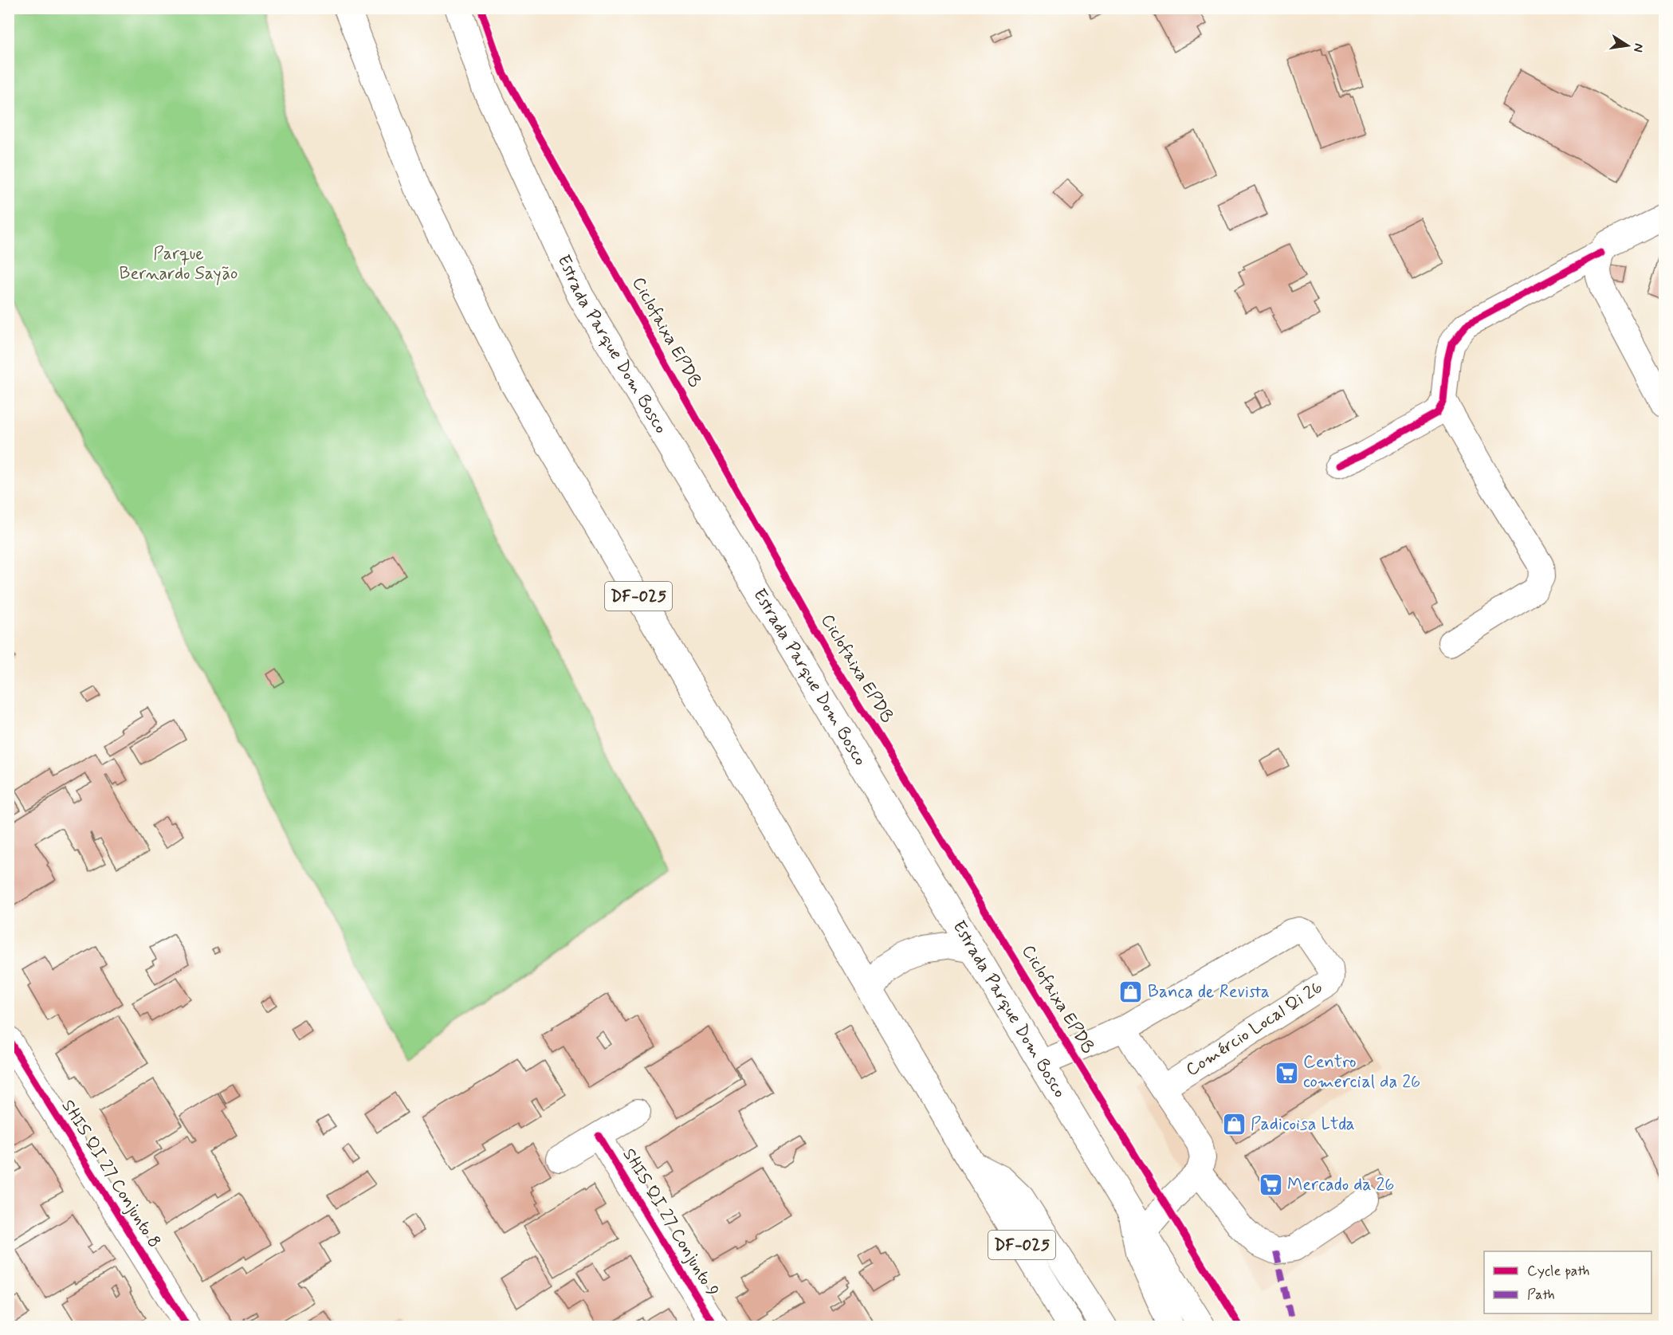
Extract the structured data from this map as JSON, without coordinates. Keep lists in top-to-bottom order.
{
  "streets": {
    "main road": ["Estrada Parque Dom Bosco", "DF-025"],
    "street": ["Comércio Local Qi 26", "SHIS QI 27 Conjunto 8", "SHIS QI 27 Conjunto 9"],
    "cycle path": ["Ciclofaixa EPDB"]
  },
  "crossings": [
    ["Estrada Parque Dom Bosco", "Comércio Local Qi 26"]
  ],
  "parks": ["Parque Bernardo Sayão"],
  "places": {
    "shop": ["Banca de Revista", "Padicoisa Ltda"],
    "supermarket": ["Centro comercial da 26", "Mercado da 26"]
  },
  "legend": ["Cycle path", "Path"],
  "north": "right"
}
